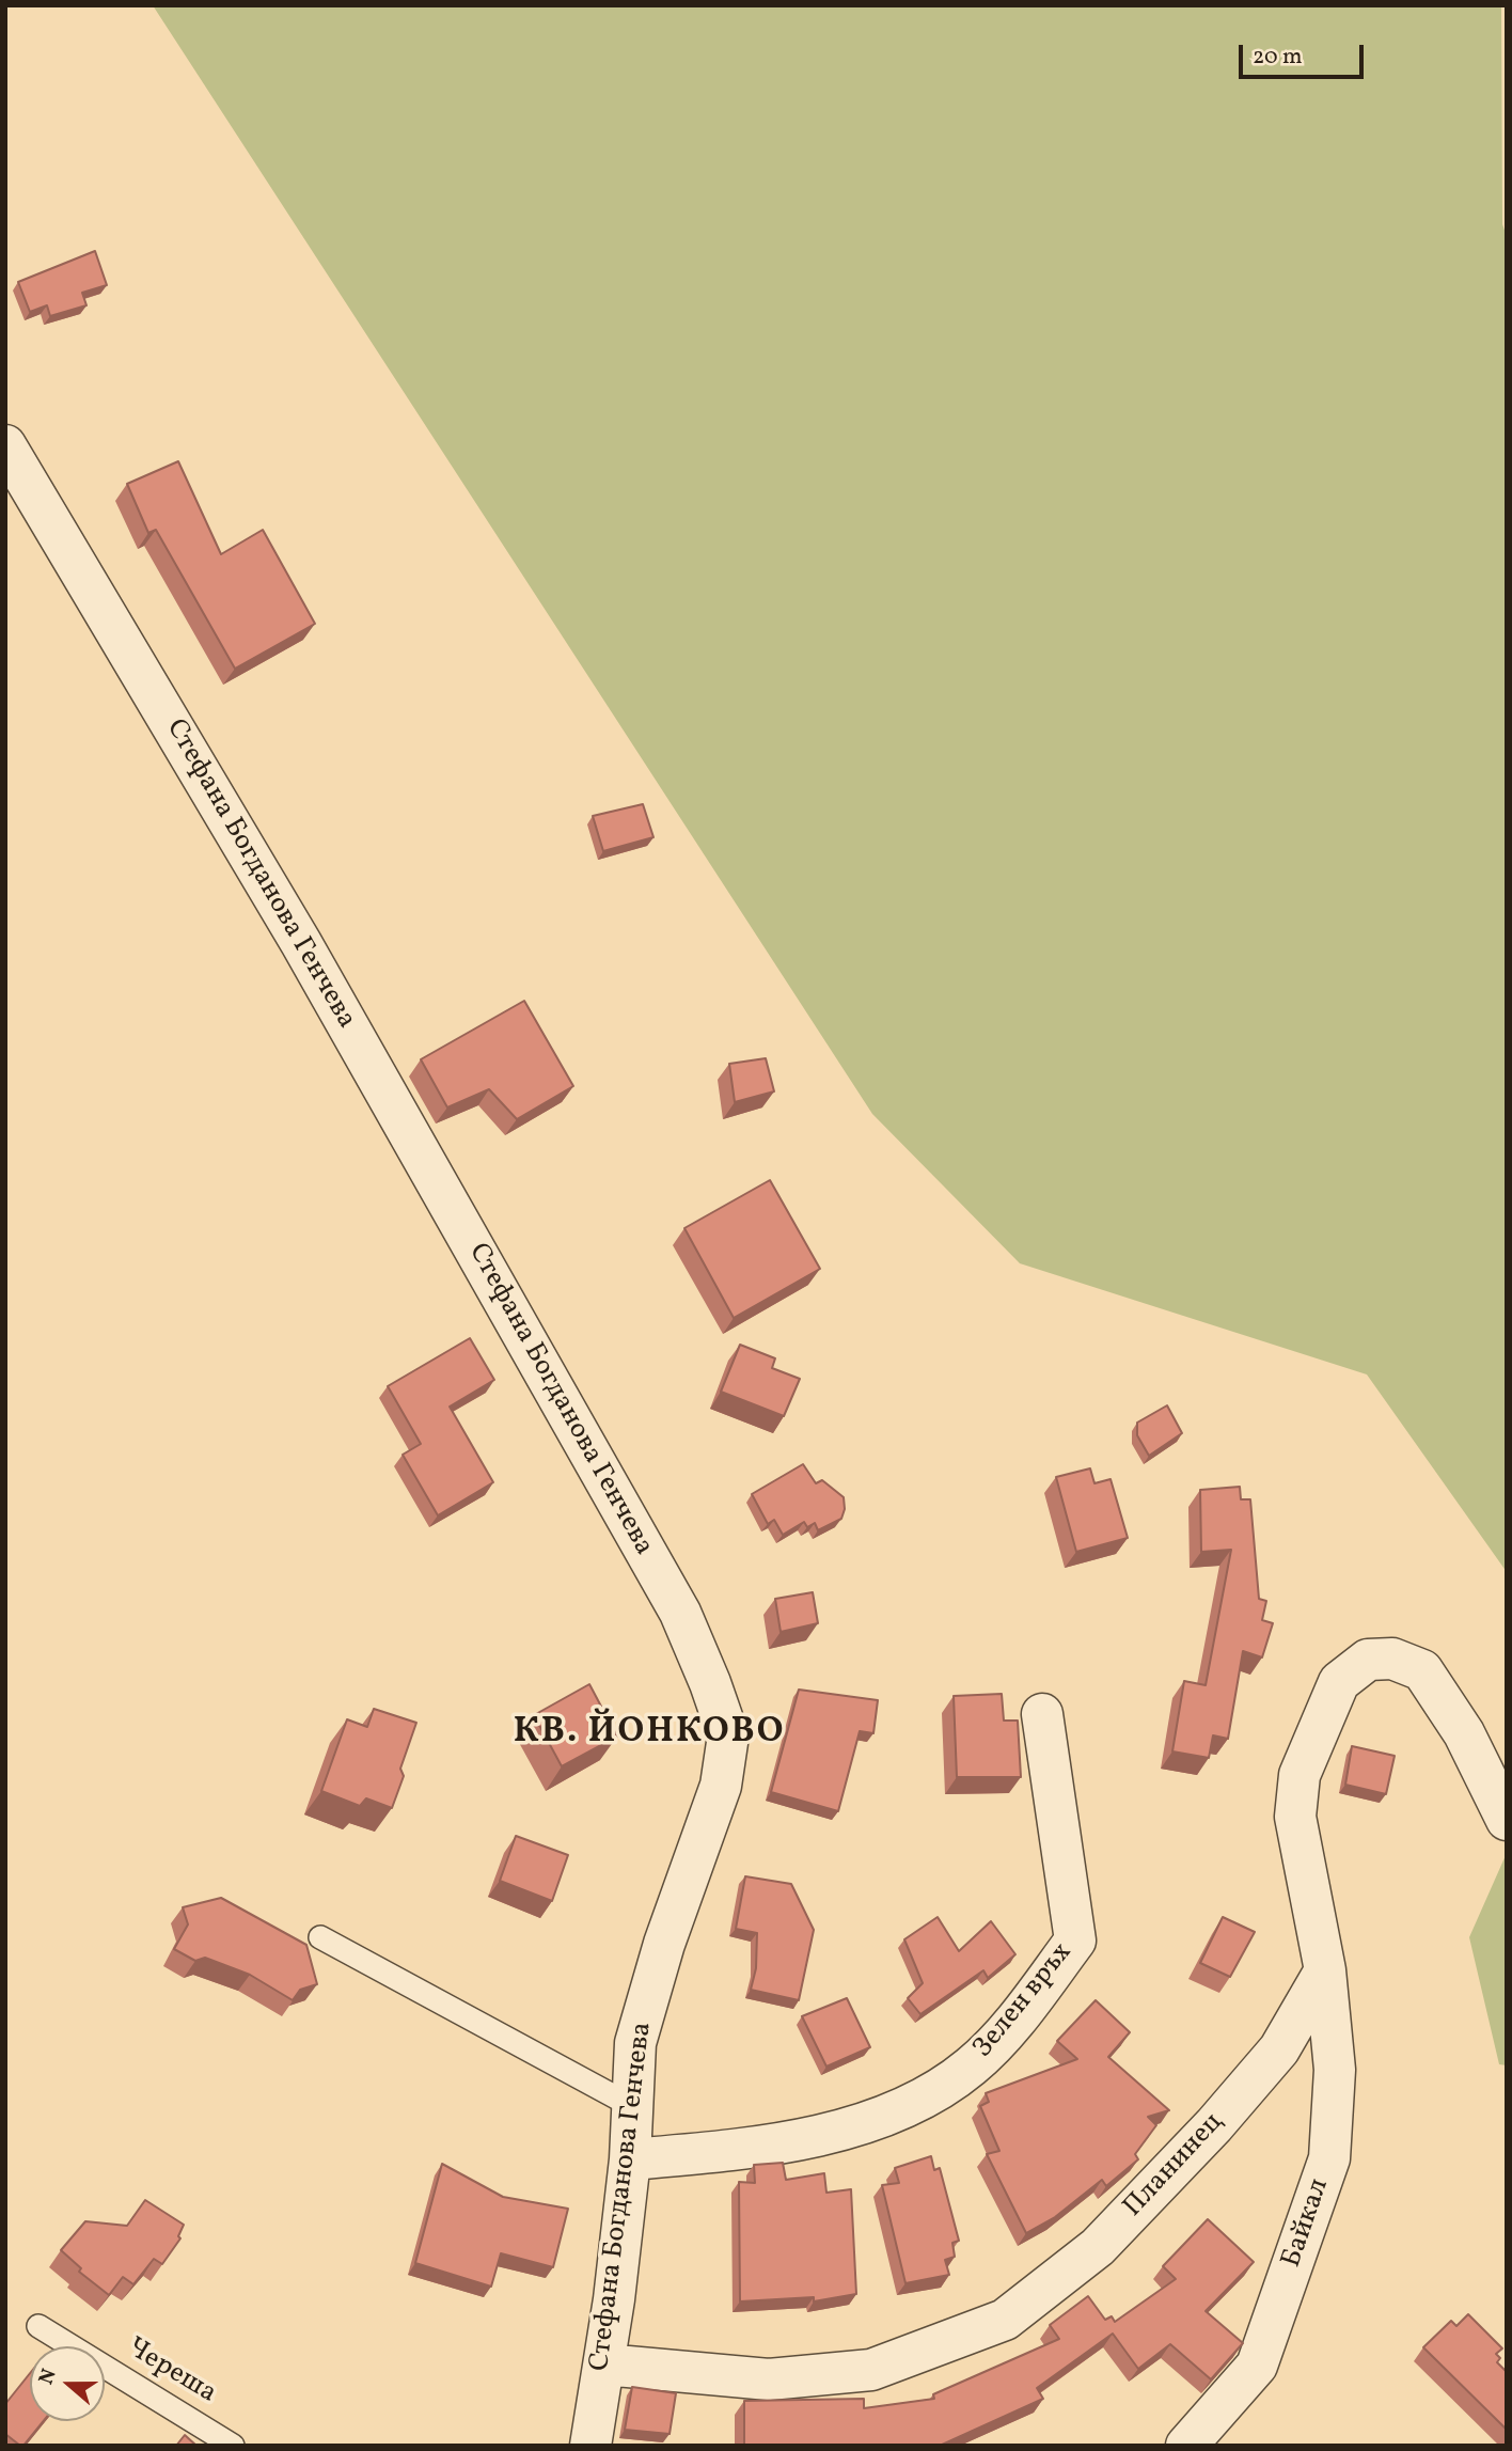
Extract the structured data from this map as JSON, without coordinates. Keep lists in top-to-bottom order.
{
  "streets": {
    "street": [
      "Стефана Богданова Генчева",
      "Зелен връх",
      "Планинец",
      "Байкал"
    ],
    "lane": ["Череша"]
  },
  "crossings": [
    ["Стефана Богданова Генчева", "Зелен връх"],
    ["Стефана Богданова Генчева", "Планинец"],
    ["Планинец", "Байкал"]
  ],
  "districts": ["КВ. ЙОНКОВО"],
  "scale_bar": "20 m",
  "north": "left"
}
